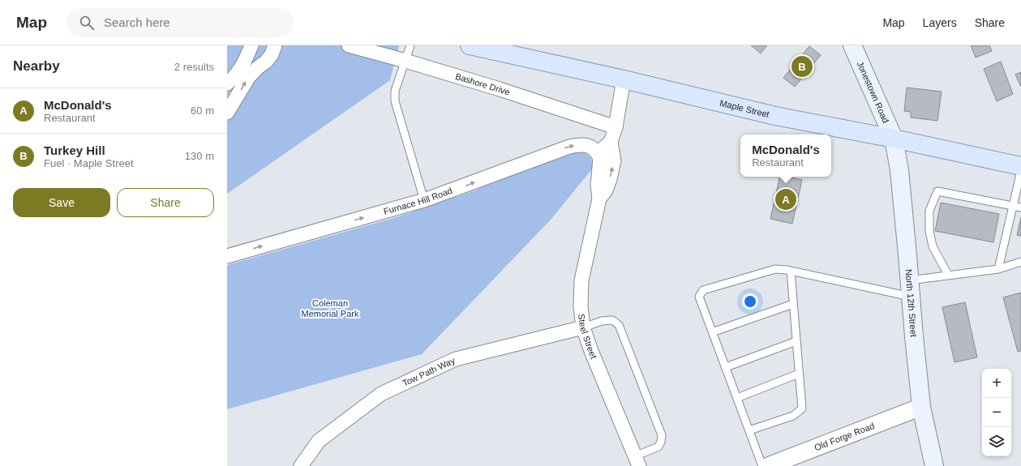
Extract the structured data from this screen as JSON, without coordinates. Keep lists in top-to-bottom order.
{
  "streets": {
    "main road": ["Jonestown Road", "Maple Street", "North 12th Street"],
    "street": [
      "Bashore Drive",
      "Furnace Hill Road",
      "Steel Street",
      "Tow Path Way",
      "Old Forge Road"
    ]
  },
  "crossings": [
    ["Bashore Drive", "Steel Street"],
    ["Jonestown Road", "Maple Street"],
    ["Jonestown Road", "North 12th Street"],
    ["Maple Street", "North 12th Street"],
    ["Maple Street", "Steel Street"],
    ["Furnace Hill Road", "Steel Street"],
    ["North 12th Street", "Old Forge Road"],
    ["Steel Street", "Tow Path Way"]
  ],
  "one_way": ["Furnace Hill Road"],
  "parks": ["Coleman Memorial Park"],
  "page": {
    "header": "Map",
    "search": "Search here",
    "nav": ["Map", "Layers", "Share"],
    "heading": ["Nearby", "2 results"],
    "pins": ["B", "A"],
    "list": [
      {
        "mark": "A",
        "name": "McDonald's",
        "note": "Restaurant",
        "value": "60 m"
      },
      {
        "mark": "B",
        "name": "Turkey Hill",
        "note": "Fuel · Maple Street",
        "value": "130 m"
      }
    ],
    "popup": ["McDonald's", "Restaurant"],
    "buttons": ["Save", "Share"],
    "map_buttons": ["+", "−"]
  }
}
